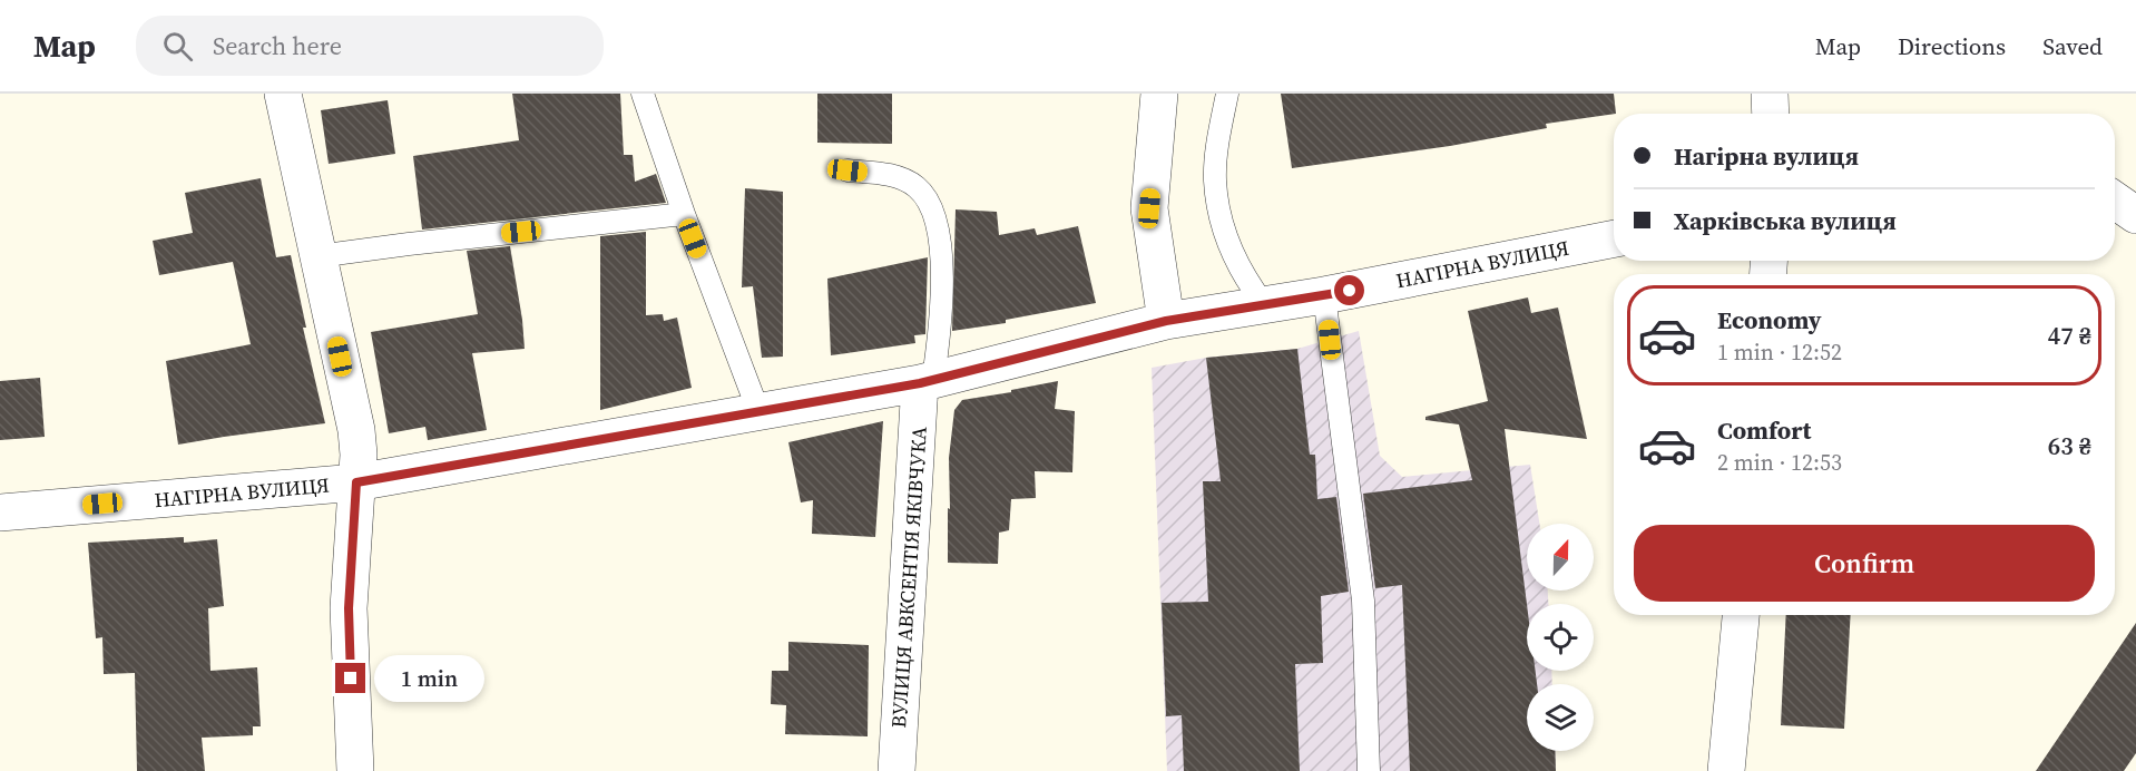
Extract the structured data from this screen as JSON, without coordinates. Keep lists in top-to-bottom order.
{
  "streets": {
    "street": ["НАГІРНА ВУЛИЦЯ", "ВУЛИЦЯ АВКСЕНТІЯ ЯКІВЧУКА"]
  },
  "crossings": [
    ["НАГІРНА ВУЛИЦЯ", "ВУЛИЦЯ АВКСЕНТІЯ ЯКІВЧУКА"]
  ],
  "north": "top",
  "page": {
    "header": "Map",
    "search": "Search here",
    "nav": ["Map", "Directions", "Saved"],
    "banner": ["Нагірна вулиця", "Харківська вулиця"],
    "list": [
      {
        "name": "Economy",
        "note": "1 min · 12:52",
        "value": "47 ₴"
      },
      {
        "name": "Comfort",
        "note": "2 min · 12:53",
        "value": "63 ₴"
      }
    ],
    "buttons": "Confirm",
    "bubble": "1 min"
  }
}
